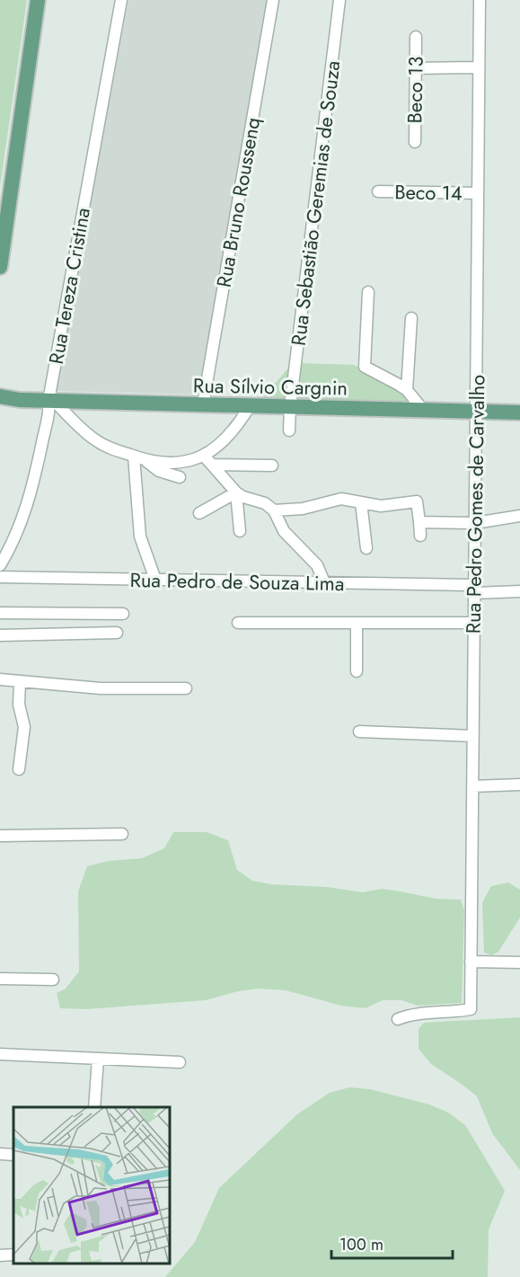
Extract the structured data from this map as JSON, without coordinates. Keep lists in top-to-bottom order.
{
  "streets": {
    "main road": ["Rua Sílvio Cargnin"],
    "street": [
      "Beco 13",
      "Beco 14",
      "Rua Bruno Roussenq",
      "Rua Sebastião Geremias de Souza",
      "Rua Tereza Cristina",
      "Rua Pedro Gomes de Carvalho",
      "Rua Pedro de Souza Lima"
    ]
  },
  "crossings": [
    ["Beco 14", "Rua Pedro Gomes de Carvalho"],
    ["Rua Bruno Roussenq", "Rua Sílvio Cargnin"],
    ["Rua Sebastião Geremias de Souza", "Rua Sílvio Cargnin"],
    ["Rua Tereza Cristina", "Rua Sílvio Cargnin"],
    ["Rua Sílvio Cargnin", "Rua Pedro Gomes de Carvalho"],
    ["Rua Pedro Gomes de Carvalho", "Rua Pedro de Souza Lima"]
  ],
  "scale_bar": "100 m"
}
